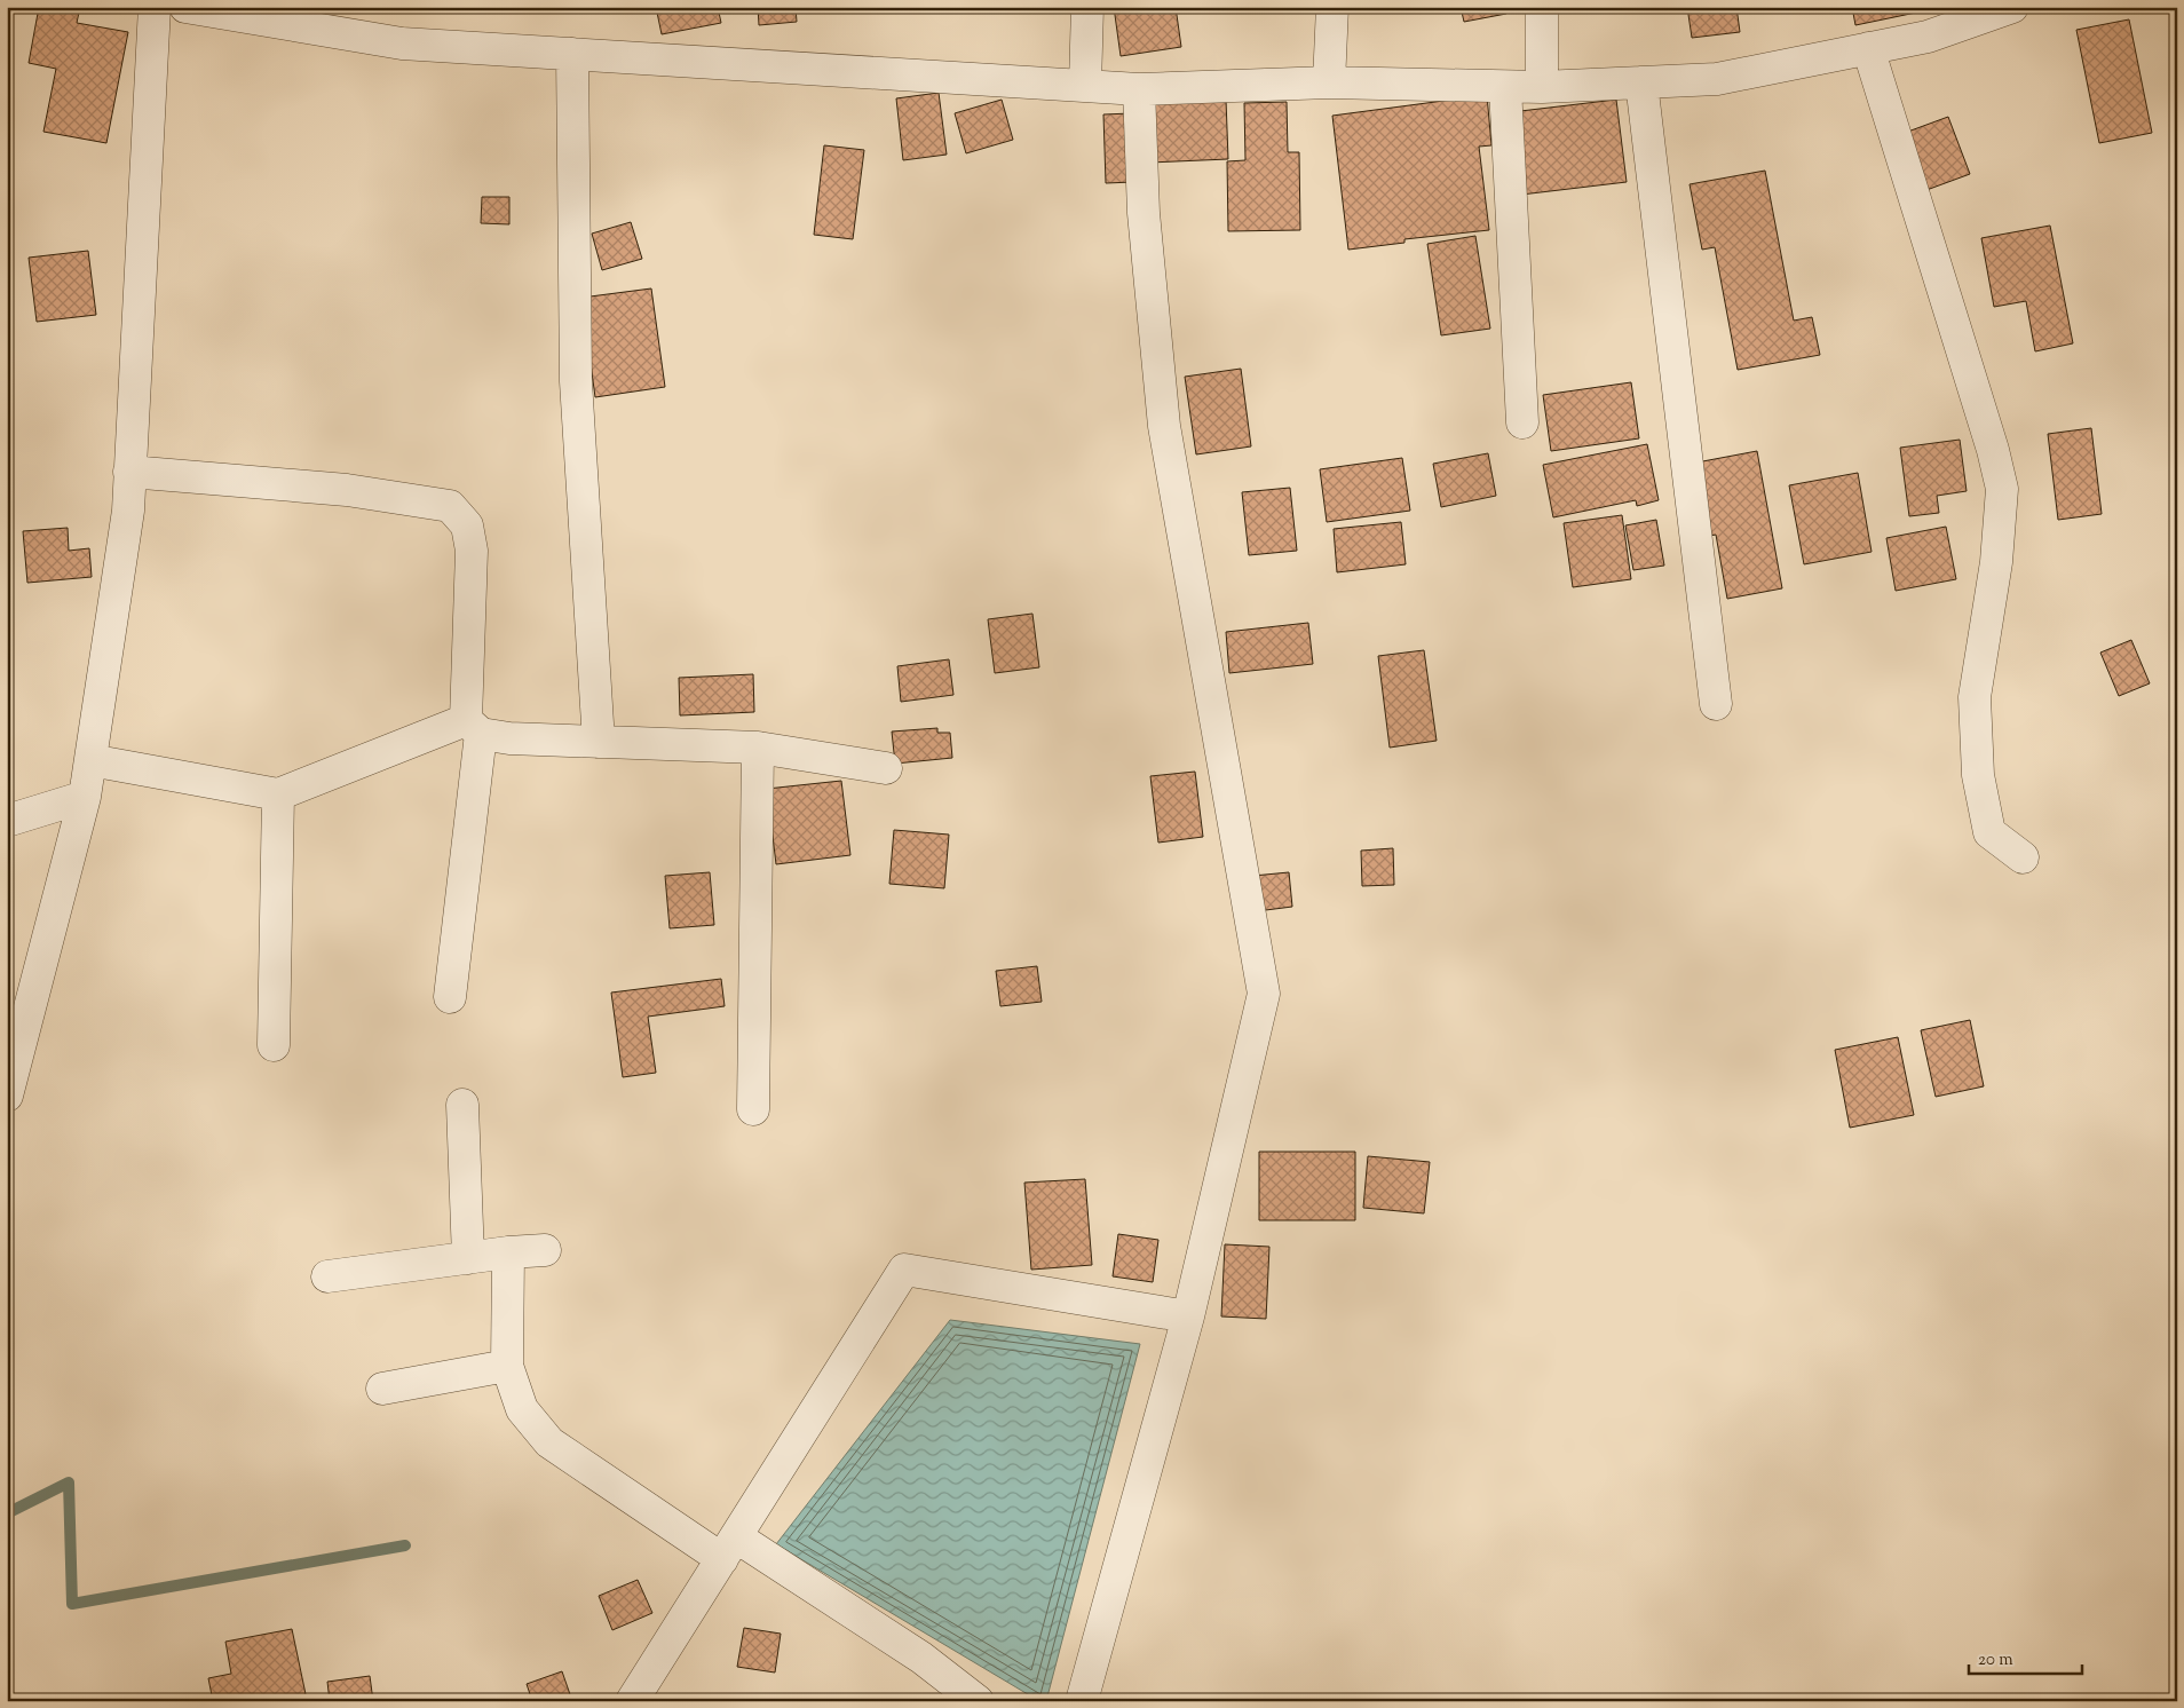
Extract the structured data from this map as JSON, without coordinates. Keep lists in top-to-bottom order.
{
  "scale_bar": "20 m"
}
